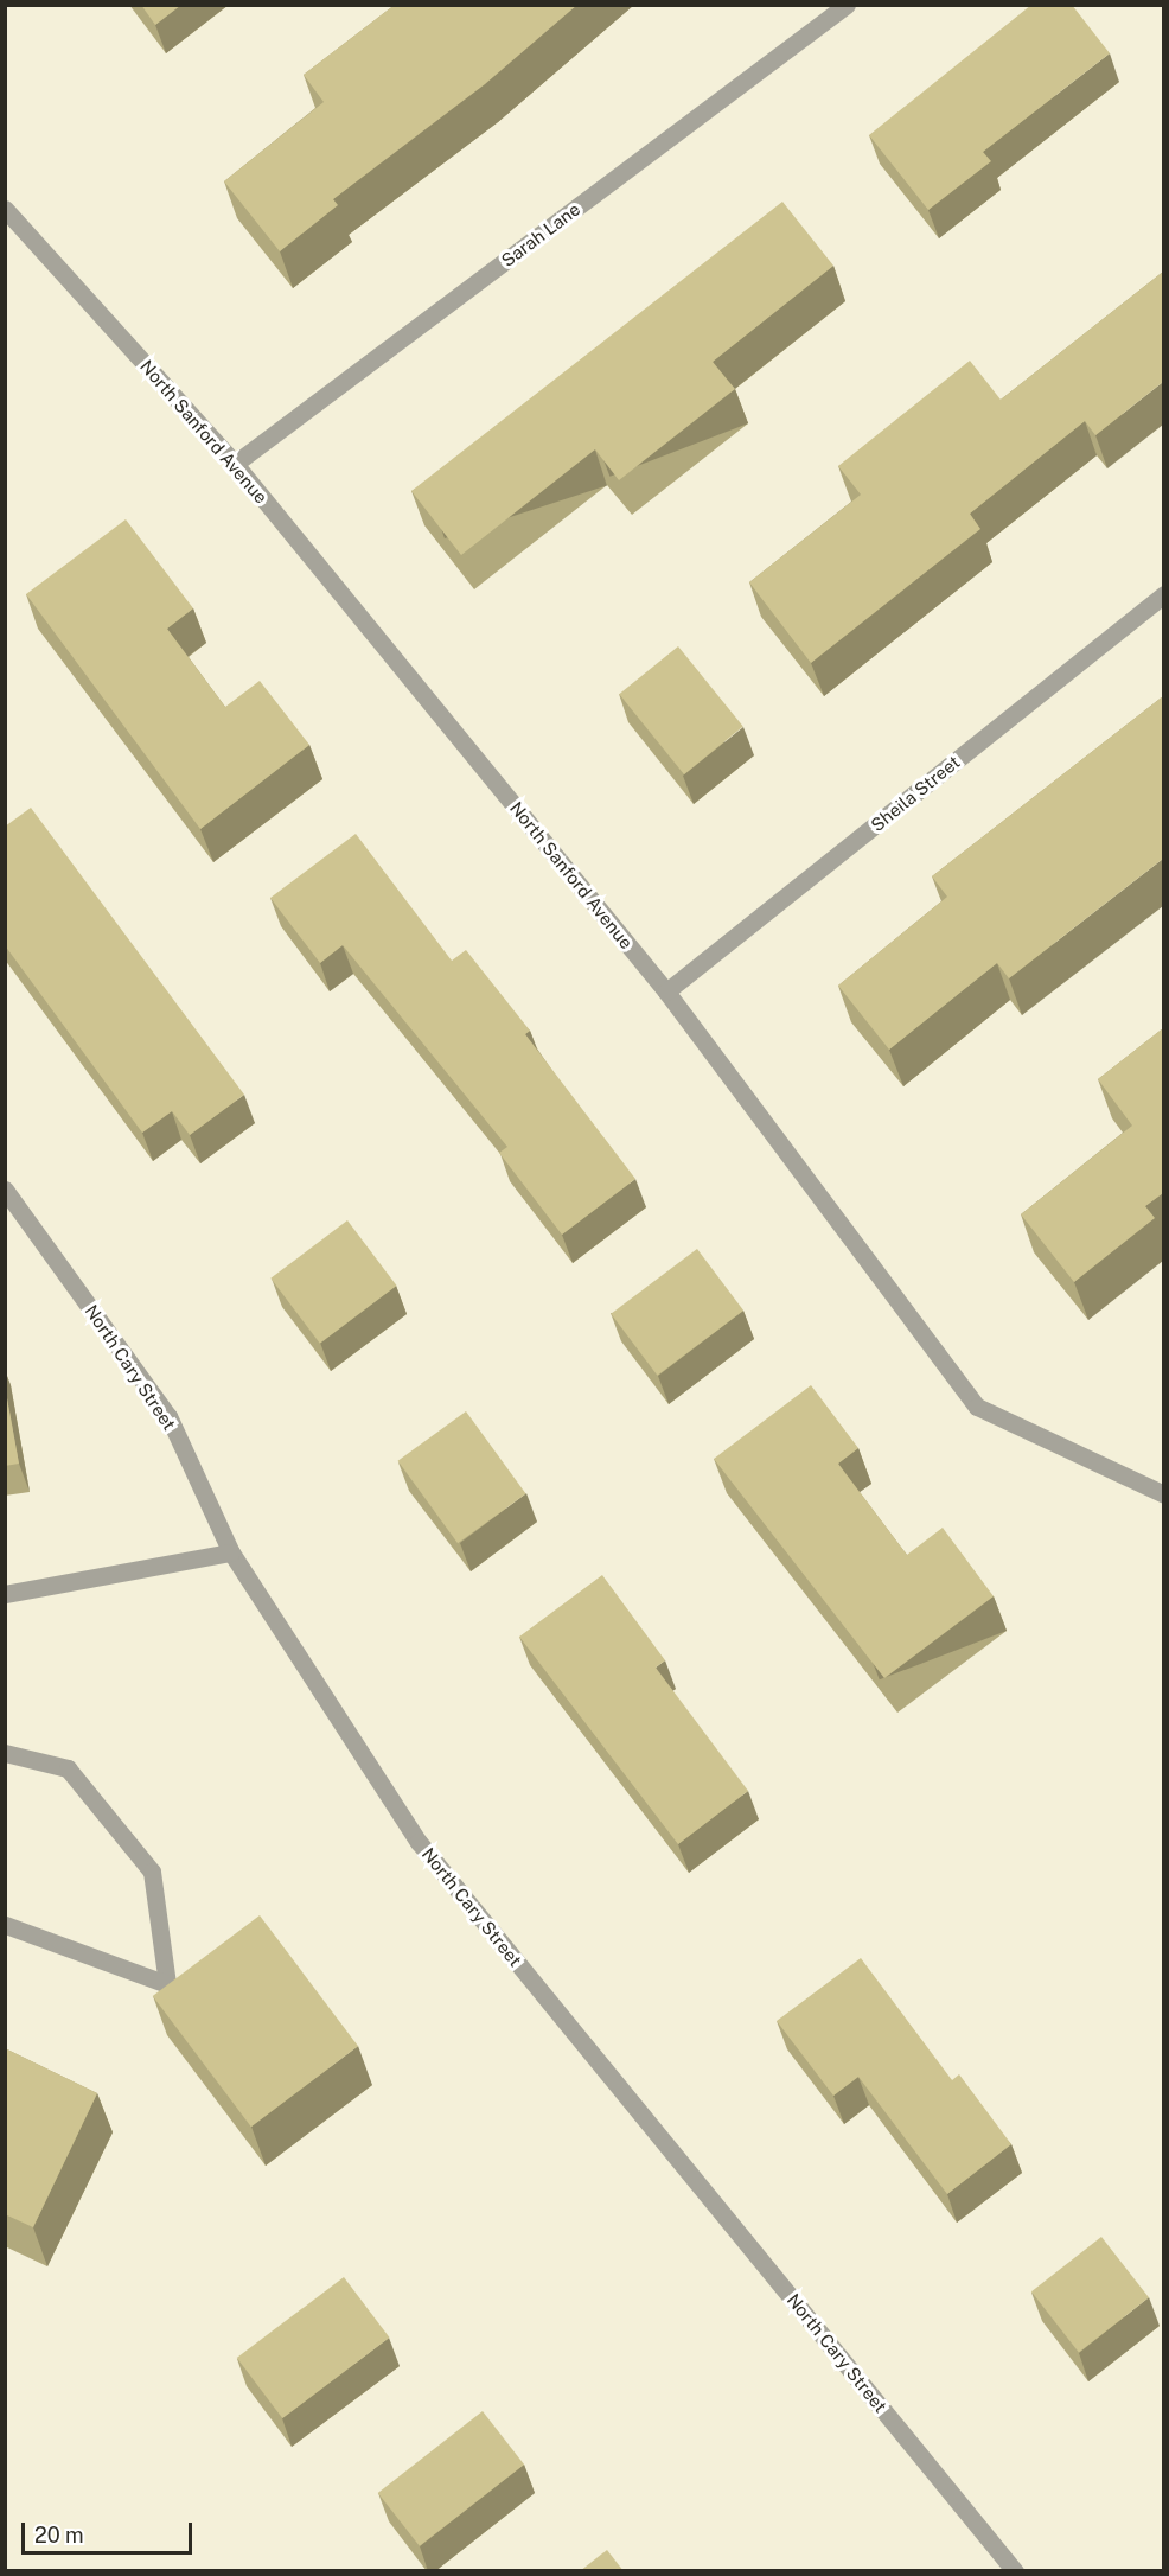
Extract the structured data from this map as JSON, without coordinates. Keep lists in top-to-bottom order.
{
  "streets": {
    "street": [
      "Sarah Lane",
      "North Sanford Avenue",
      "Sheila Street",
      "North Cary Street"
    ]
  },
  "crossings": [
    ["Sarah Lane", "North Sanford Avenue"],
    ["North Sanford Avenue", "Sheila Street"]
  ],
  "scale_bar": "20 m"
}
